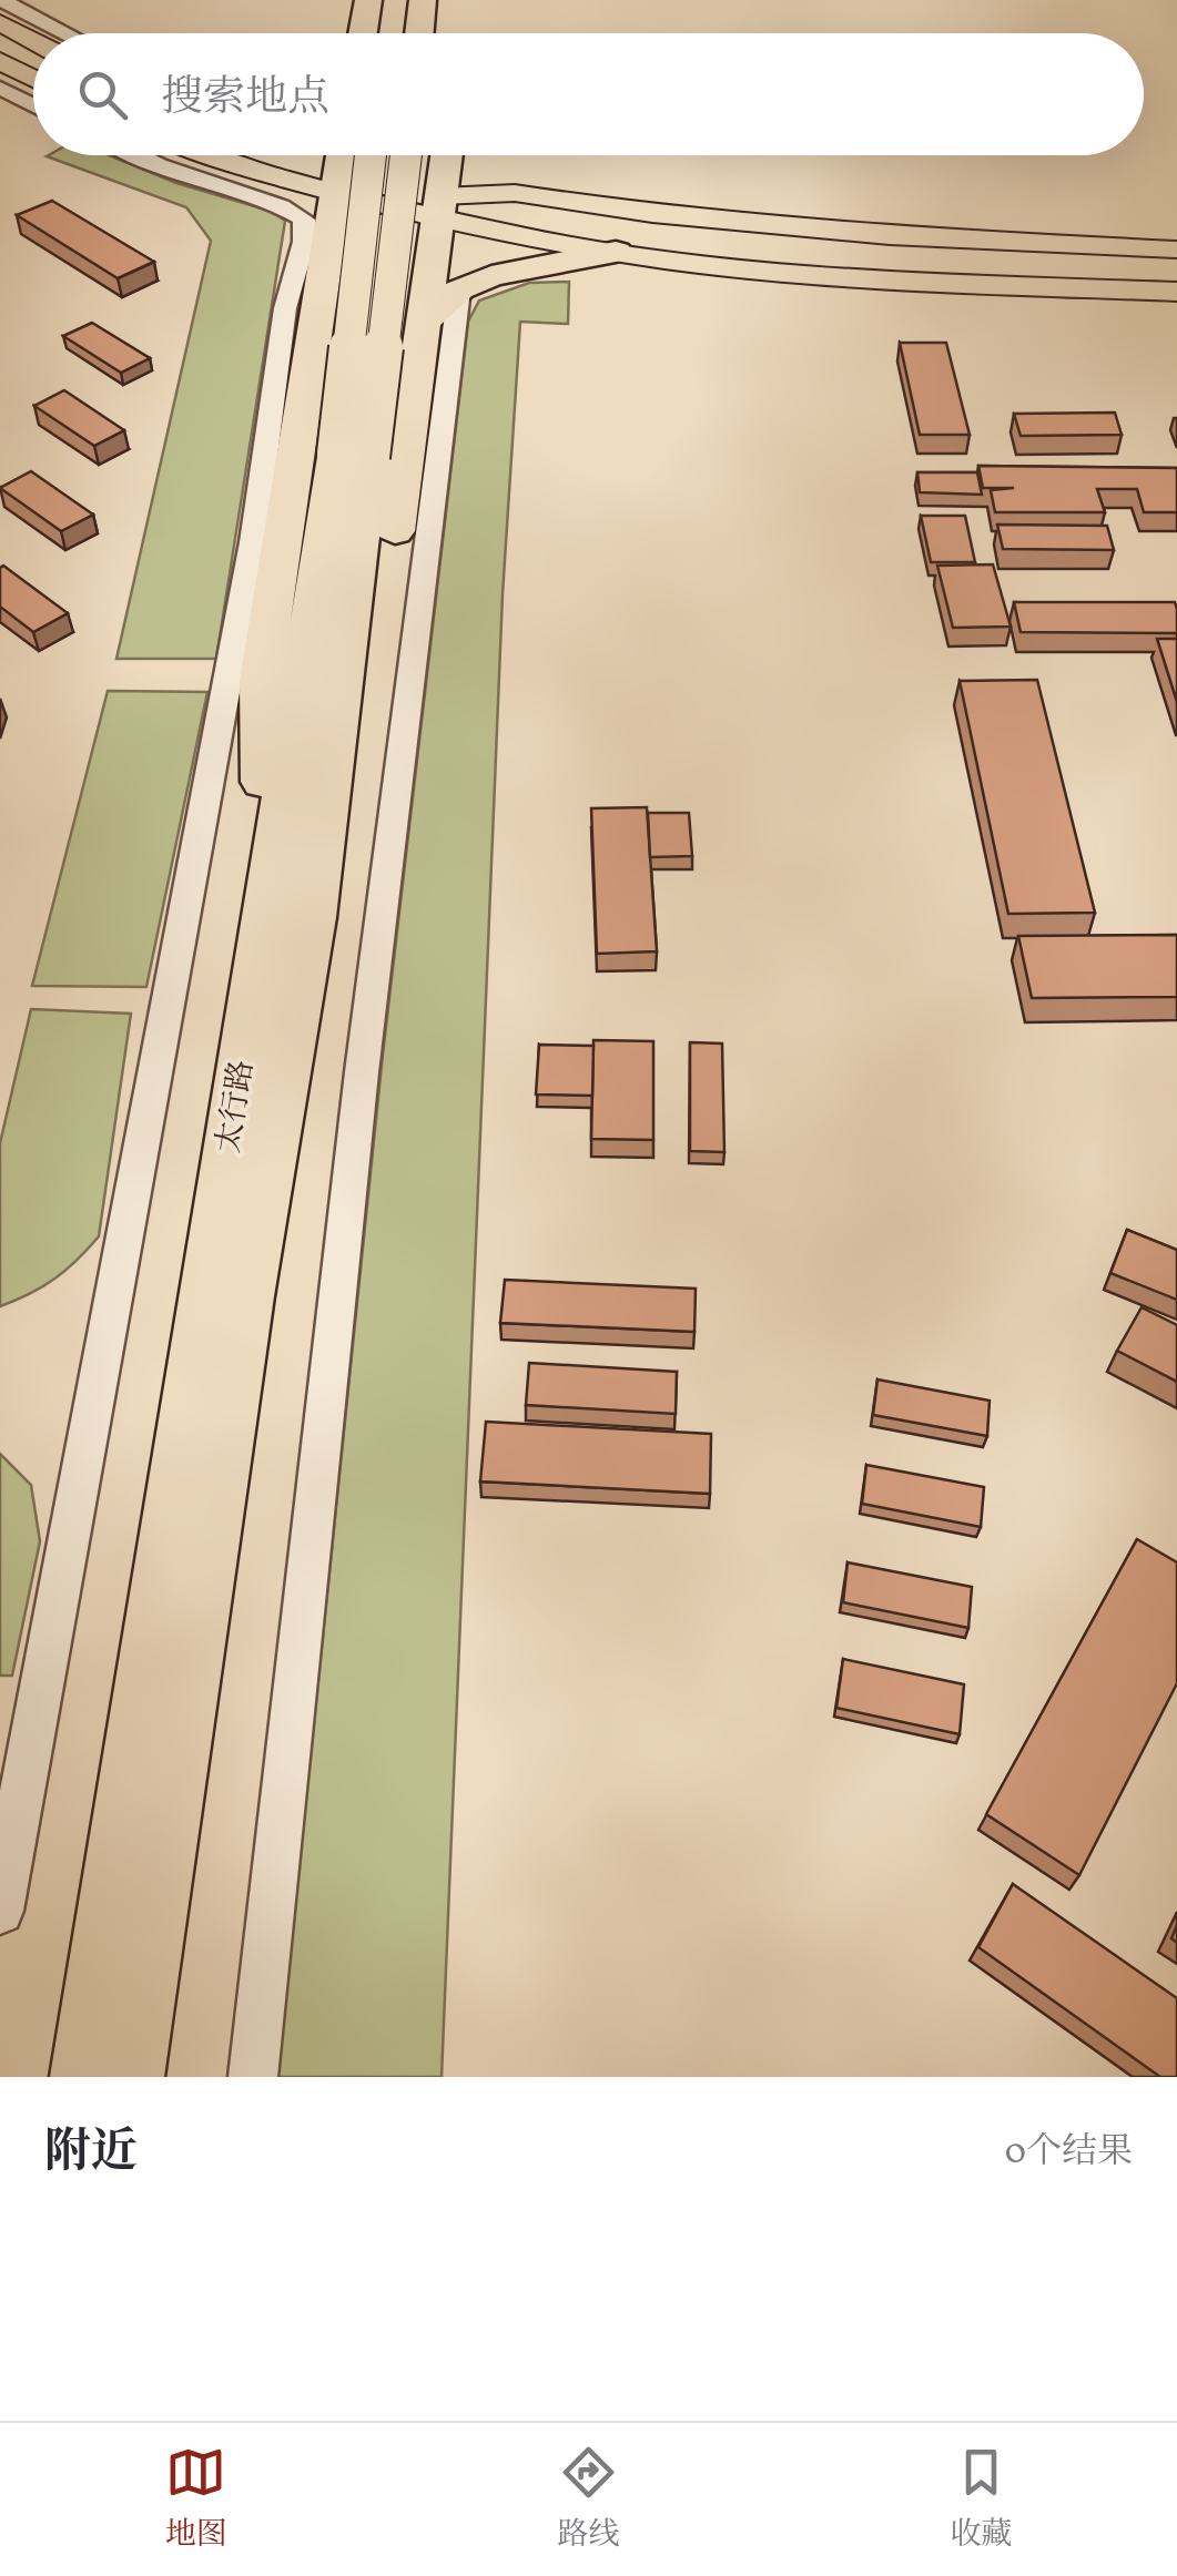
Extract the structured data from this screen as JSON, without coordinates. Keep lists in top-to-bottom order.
{
  "streets": {
    "highway": ["太行路"]
  },
  "page": {
    "search": "搜索地点",
    "heading": ["附近", "0个结果"],
    "nav": ["地图", "路线", "收藏"]
  }
}
